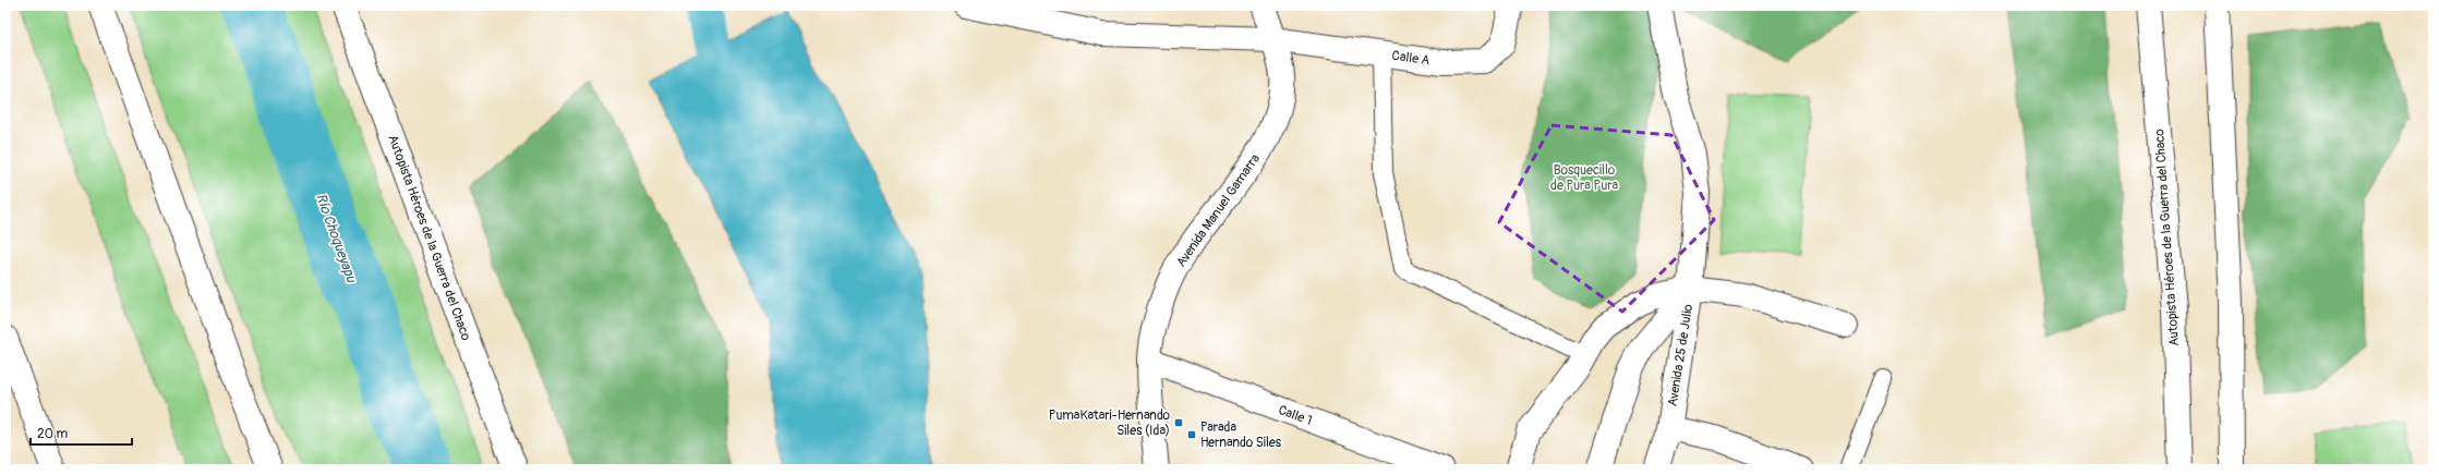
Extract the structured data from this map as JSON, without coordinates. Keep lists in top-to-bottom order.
{
  "streets": {
    "main road": [
      "Calle A",
      "Avenida Manuel Gamarra",
      "Autopista Héroes de la Guerra del Chaco",
      "Avenida 25 de Julio",
      "Calle 1"
    ]
  },
  "crossings": [
    ["Calle A", "Avenida Manuel Gamarra"],
    ["Avenida Manuel Gamarra", "Calle 1"]
  ],
  "water": ["Río Choqueyapu"],
  "parks": ["Bosquecillo de Pura Pura"],
  "places": {
    "transit": ["PumaKatari-Hernando Siles (Ida)", "Parada Hernando Siles"]
  },
  "scale_bar": "20 m"
}
